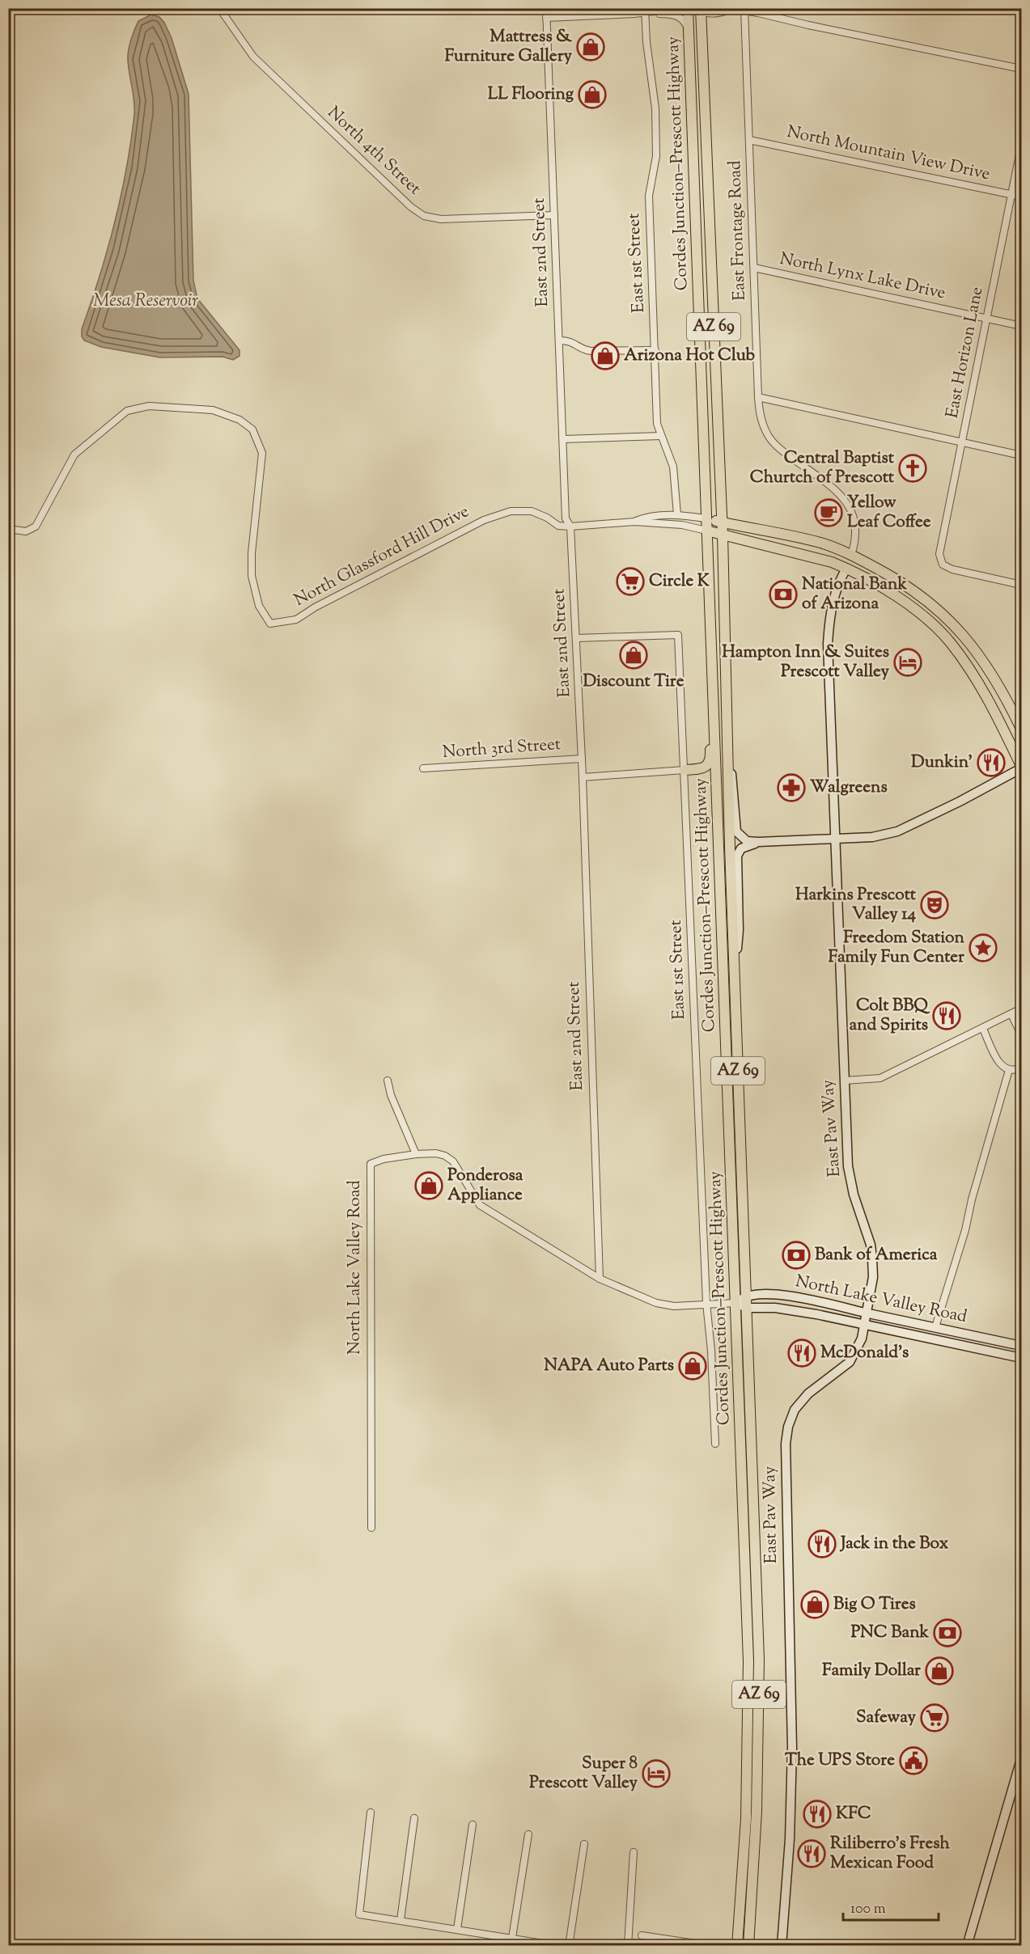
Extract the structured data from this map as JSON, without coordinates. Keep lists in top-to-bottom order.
{
  "streets": {
    "main road": ["Cordes Junction–Prescott Highway", "AZ 69", "North Glassford Hill Drive"],
    "street": [
      "North 4th Street",
      "North Mountain View Drive",
      "East Frontage Road",
      "East 2nd Street",
      "East 1st Street",
      "North Lynx Lake Drive",
      "East Horizon Lane",
      "North 3rd Street",
      "East Pav Way",
      "North Lake Valley Road"
    ]
  },
  "crossings": [
    ["North 4th Street", "East 2nd Street"],
    ["North Mountain View Drive", "East Frontage Road"],
    ["North Mountain View Drive", "East Horizon Lane"],
    ["Cordes Junction–Prescott Highway", "North Glassford Hill Drive"],
    ["Cordes Junction–Prescott Highway", "North Lake Valley Road"],
    ["East Frontage Road", "North Lynx Lake Drive"],
    ["East Frontage Road", "North Glassford Hill Drive"],
    ["East 2nd Street", "East 1st Street"],
    ["East 2nd Street", "North Glassford Hill Drive"],
    ["East 2nd Street", "North 3rd Street"],
    ["East 2nd Street", "North Lake Valley Road"],
    ["East 1st Street", "North Glassford Hill Drive"],
    ["East 1st Street", "North Lake Valley Road"],
    ["North Lynx Lake Drive", "East Horizon Lane"],
    ["North Glassford Hill Drive", "East Pav Way"],
    ["East Pav Way", "North Lake Valley Road"]
  ],
  "water": ["Mesa Reservoir"],
  "places": {
    "shop": [
      "Mattress & Furniture Gallery",
      "LL Flooring",
      "Arizona Hot Club",
      "Discount Tire",
      "Ponderosa Appliance",
      "NAPA Auto Parts",
      "Big O Tires",
      "Family Dollar"
    ],
    "church": ["Central Baptist Churtch of Prescott"],
    "cafe": ["Yellow Leaf Coffee"],
    "supermarket": ["Circle K", "Safeway"],
    "bank": ["National Bank of Arizona", "Bank of America", "PNC Bank"],
    "hotel": ["Hampton Inn & Suites Prescott Valley", "Super 8 Prescott Valley"],
    "restaurant": [
      "Dunkin'",
      "Colt BBQ and Spirits",
      "McDonald's",
      "Jack in the Box",
      "KFC",
      "Riliberro’s Fresh Mexican Food"
    ],
    "pharmacy": ["Walgreens"],
    "theatre": ["Harkins Prescott Valley 14"],
    "place": ["Freedom Station Family Fun Center"],
    "public building": ["The UPS Store"]
  },
  "scale_bar": "100 m"
}
